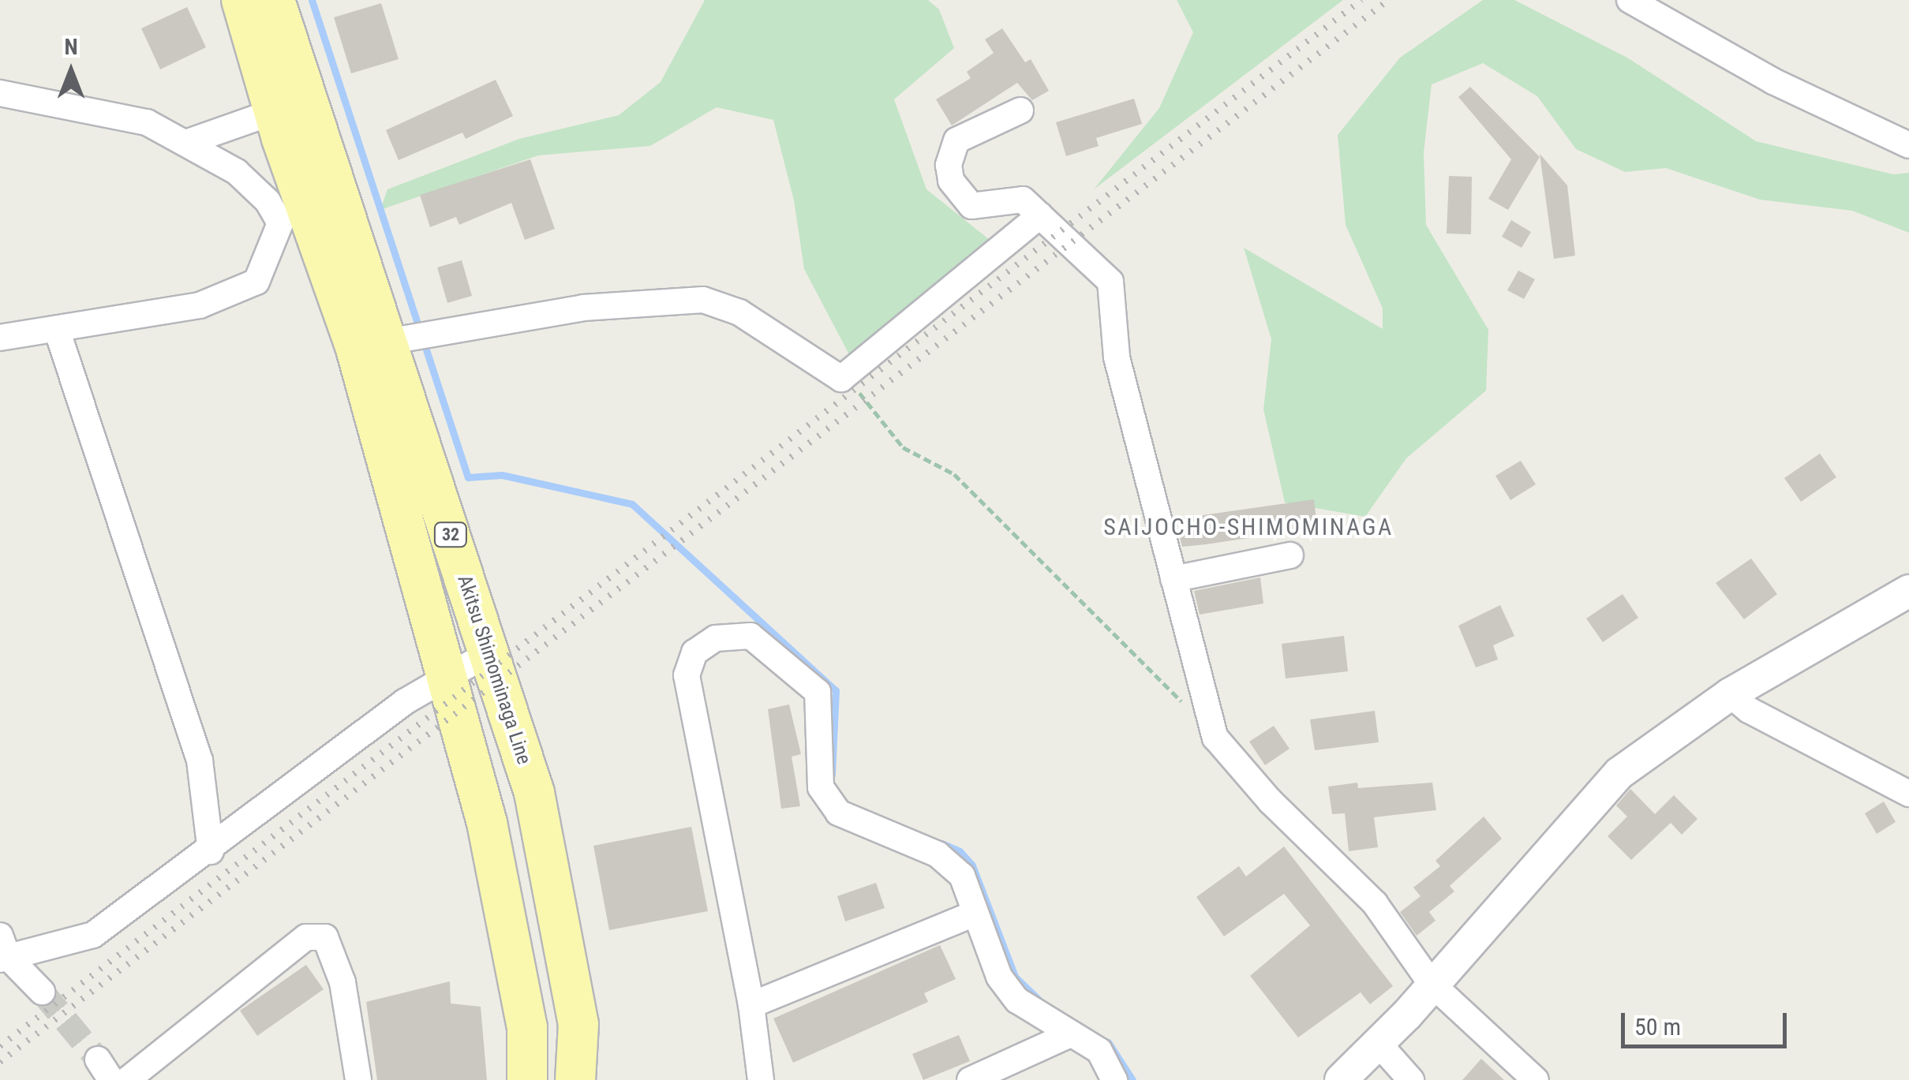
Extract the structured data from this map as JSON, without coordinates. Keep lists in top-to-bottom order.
{
  "streets": {
    "main road": ["32", "Akitsu Shimominaga Line"]
  },
  "districts": ["SAIJOCHO-SHIMOMINAGA"],
  "scale_bar": "50 m",
  "north": "top"
}
